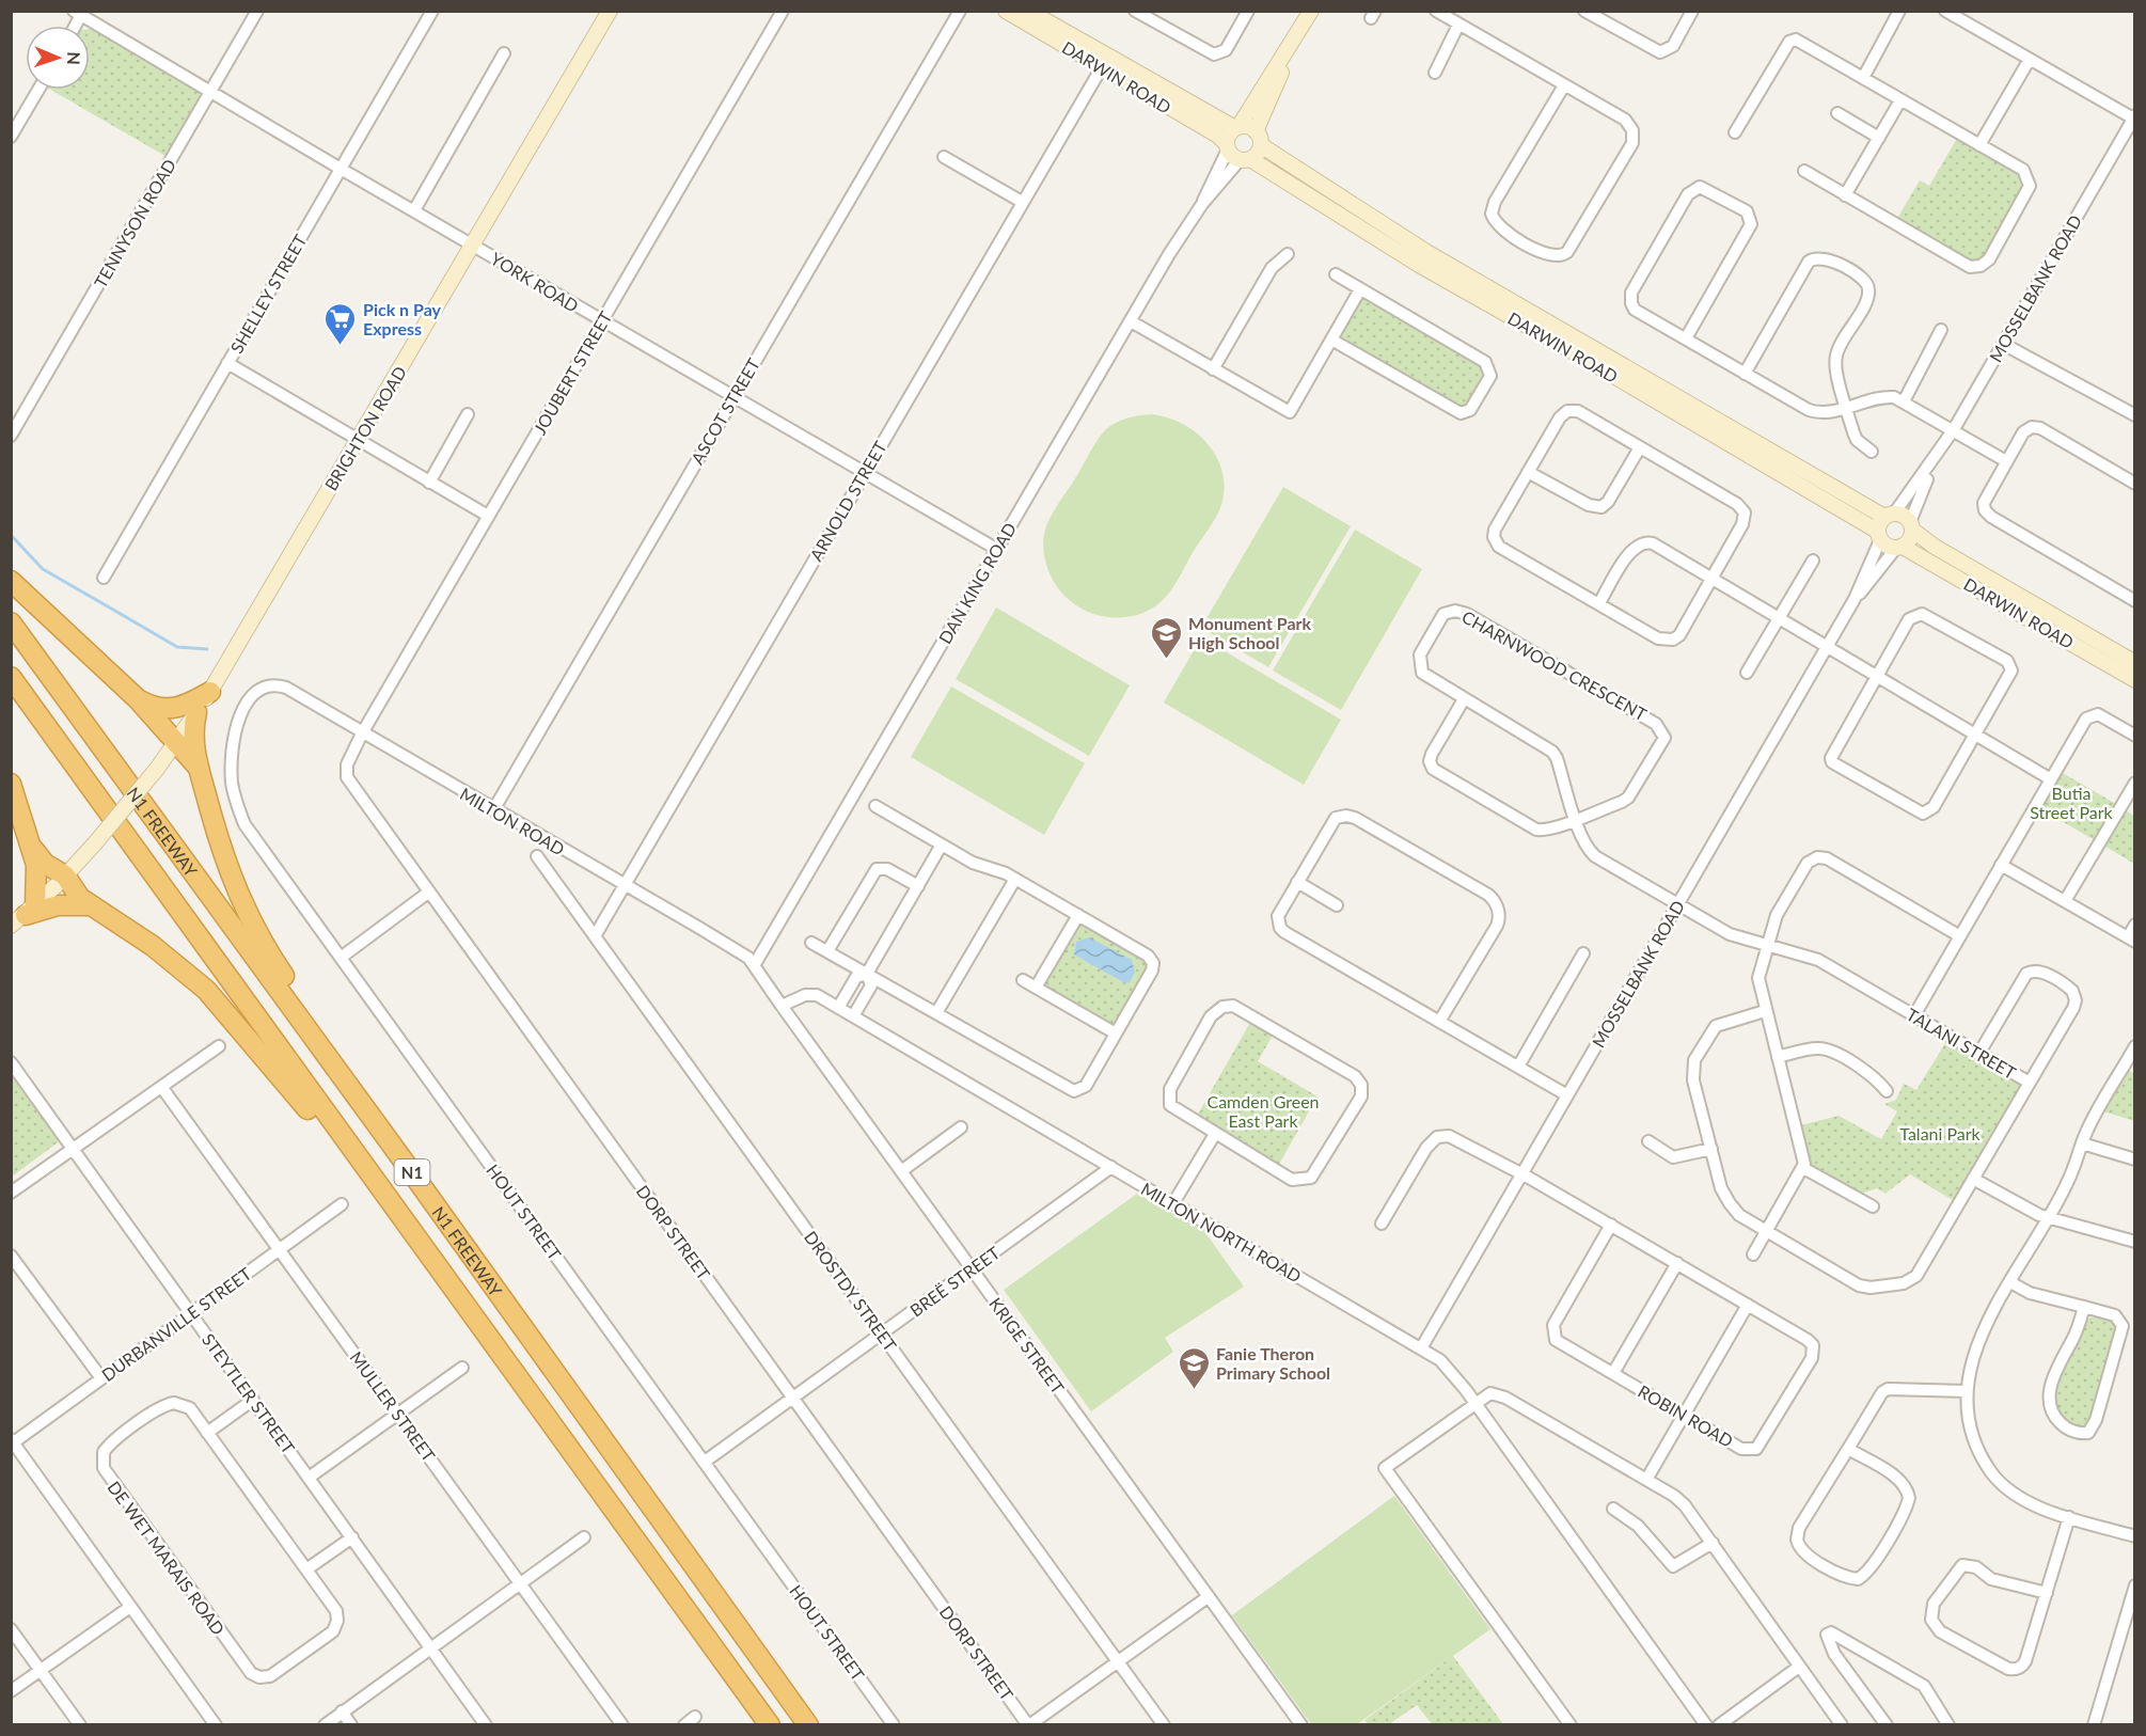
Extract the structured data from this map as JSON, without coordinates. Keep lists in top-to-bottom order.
{
  "streets": {
    "highway": ["N1 FREEWAY", "N1"],
    "street": [
      "DARWIN ROAD",
      "TENNYSON ROAD",
      "YORK ROAD",
      "MOSSELBANK ROAD",
      "SHELLEY STREET",
      "JOUBERT STREET",
      "ASCOT STREET",
      "BRIGHTON ROAD",
      "ARNOLD STREET",
      "DAN KING ROAD",
      "CHARNWOOD CRESCENT",
      "MILTON ROAD",
      "TALANI STREET",
      "HOUT STREET",
      "DORP STREET",
      "MILTON NORTH ROAD",
      "BREË STREET",
      "DROSTDY STREET",
      "DURBANVILLE STREET",
      "KRIGE STREET",
      "STEYTLER STREET",
      "MULLER STREET",
      "ROBIN ROAD",
      "DE WET MARAIS ROAD"
    ]
  },
  "crossings": [
    ["DARWIN ROAD", "MOSSELBANK ROAD"],
    ["DARWIN ROAD", "ARNOLD STREET"],
    ["DARWIN ROAD", "DAN KING ROAD"],
    ["TENNYSON ROAD", "YORK ROAD"],
    ["YORK ROAD", "SHELLEY STREET"],
    ["YORK ROAD", "JOUBERT STREET"],
    ["YORK ROAD", "ASCOT STREET"],
    ["YORK ROAD", "BRIGHTON ROAD"],
    ["YORK ROAD", "ARNOLD STREET"],
    ["YORK ROAD", "DAN KING ROAD"],
    ["MOSSELBANK ROAD", "TALANI STREET"],
    ["MOSSELBANK ROAD", "MILTON NORTH ROAD"],
    ["MOSSELBANK ROAD", "ROBIN ROAD"],
    ["JOUBERT STREET", "MILTON ROAD"],
    ["JOUBERT STREET", "DORP STREET"],
    ["ASCOT STREET", "MILTON ROAD"],
    ["ARNOLD STREET", "MILTON ROAD"],
    ["ARNOLD STREET", "DROSTDY STREET"],
    ["DAN KING ROAD", "MILTON ROAD"],
    ["DAN KING ROAD", "KRIGE STREET"],
    ["CHARNWOOD CRESCENT", "TALANI STREET"],
    ["MILTON ROAD", "HOUT STREET"],
    ["MILTON ROAD", "DORP STREET"],
    ["MILTON ROAD", "KRIGE STREET"],
    ["HOUT STREET", "BREË STREET"],
    ["DORP STREET", "BREË STREET"],
    ["MILTON NORTH ROAD", "BREË STREET"],
    ["MILTON NORTH ROAD", "KRIGE STREET"],
    ["BREË STREET", "DROSTDY STREET"],
    ["BREË STREET", "KRIGE STREET"],
    ["DURBANVILLE STREET", "STEYTLER STREET"],
    ["DURBANVILLE STREET", "MULLER STREET"]
  ],
  "parks": ["Butia Street Park", "Camden Green East Park", "Talani Park"],
  "places": {
    "supermarket": ["Pick n Pay Express"],
    "school or university": ["Monument Park High School", "Fanie Theron Primary School"]
  },
  "north": "right"
}
